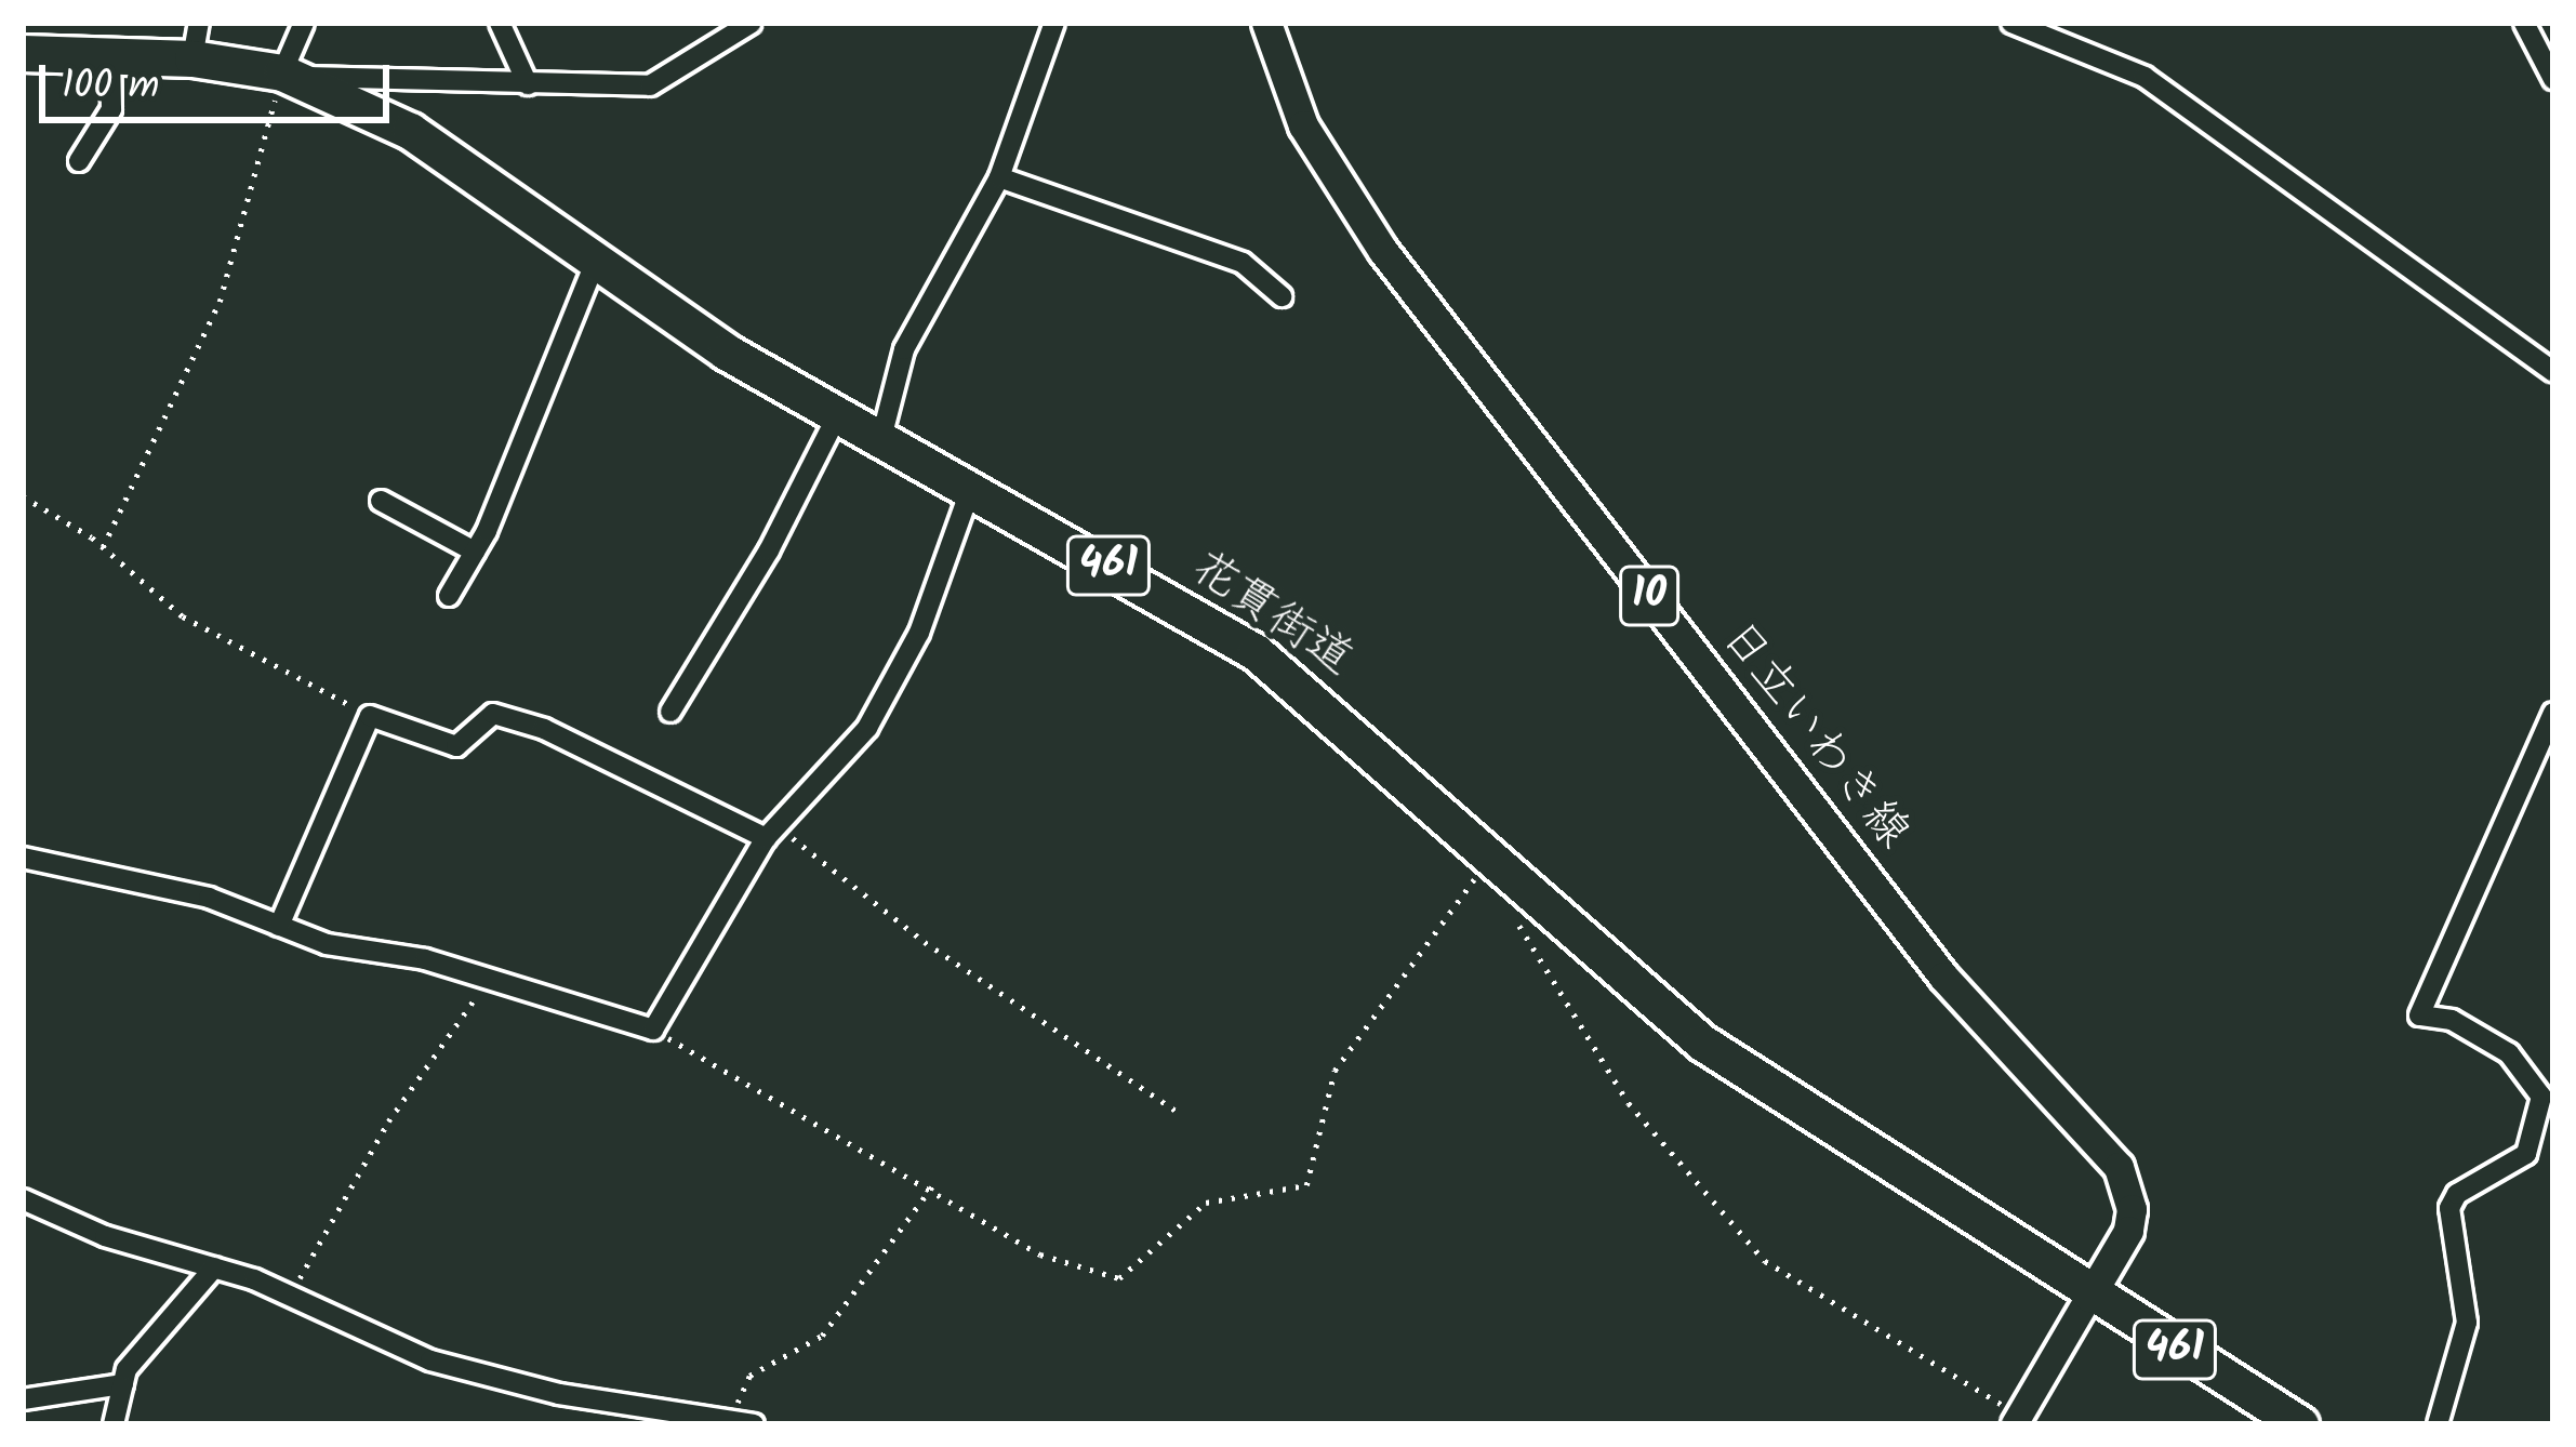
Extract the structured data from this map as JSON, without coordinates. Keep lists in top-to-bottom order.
{
  "streets": {
    "highway": ["461", "花貫街道"],
    "main road": ["10", "日立いわき線"]
  },
  "crossings": [
    ["花貫街道", "日立いわき線"]
  ],
  "scale_bar": "100 m"
}
